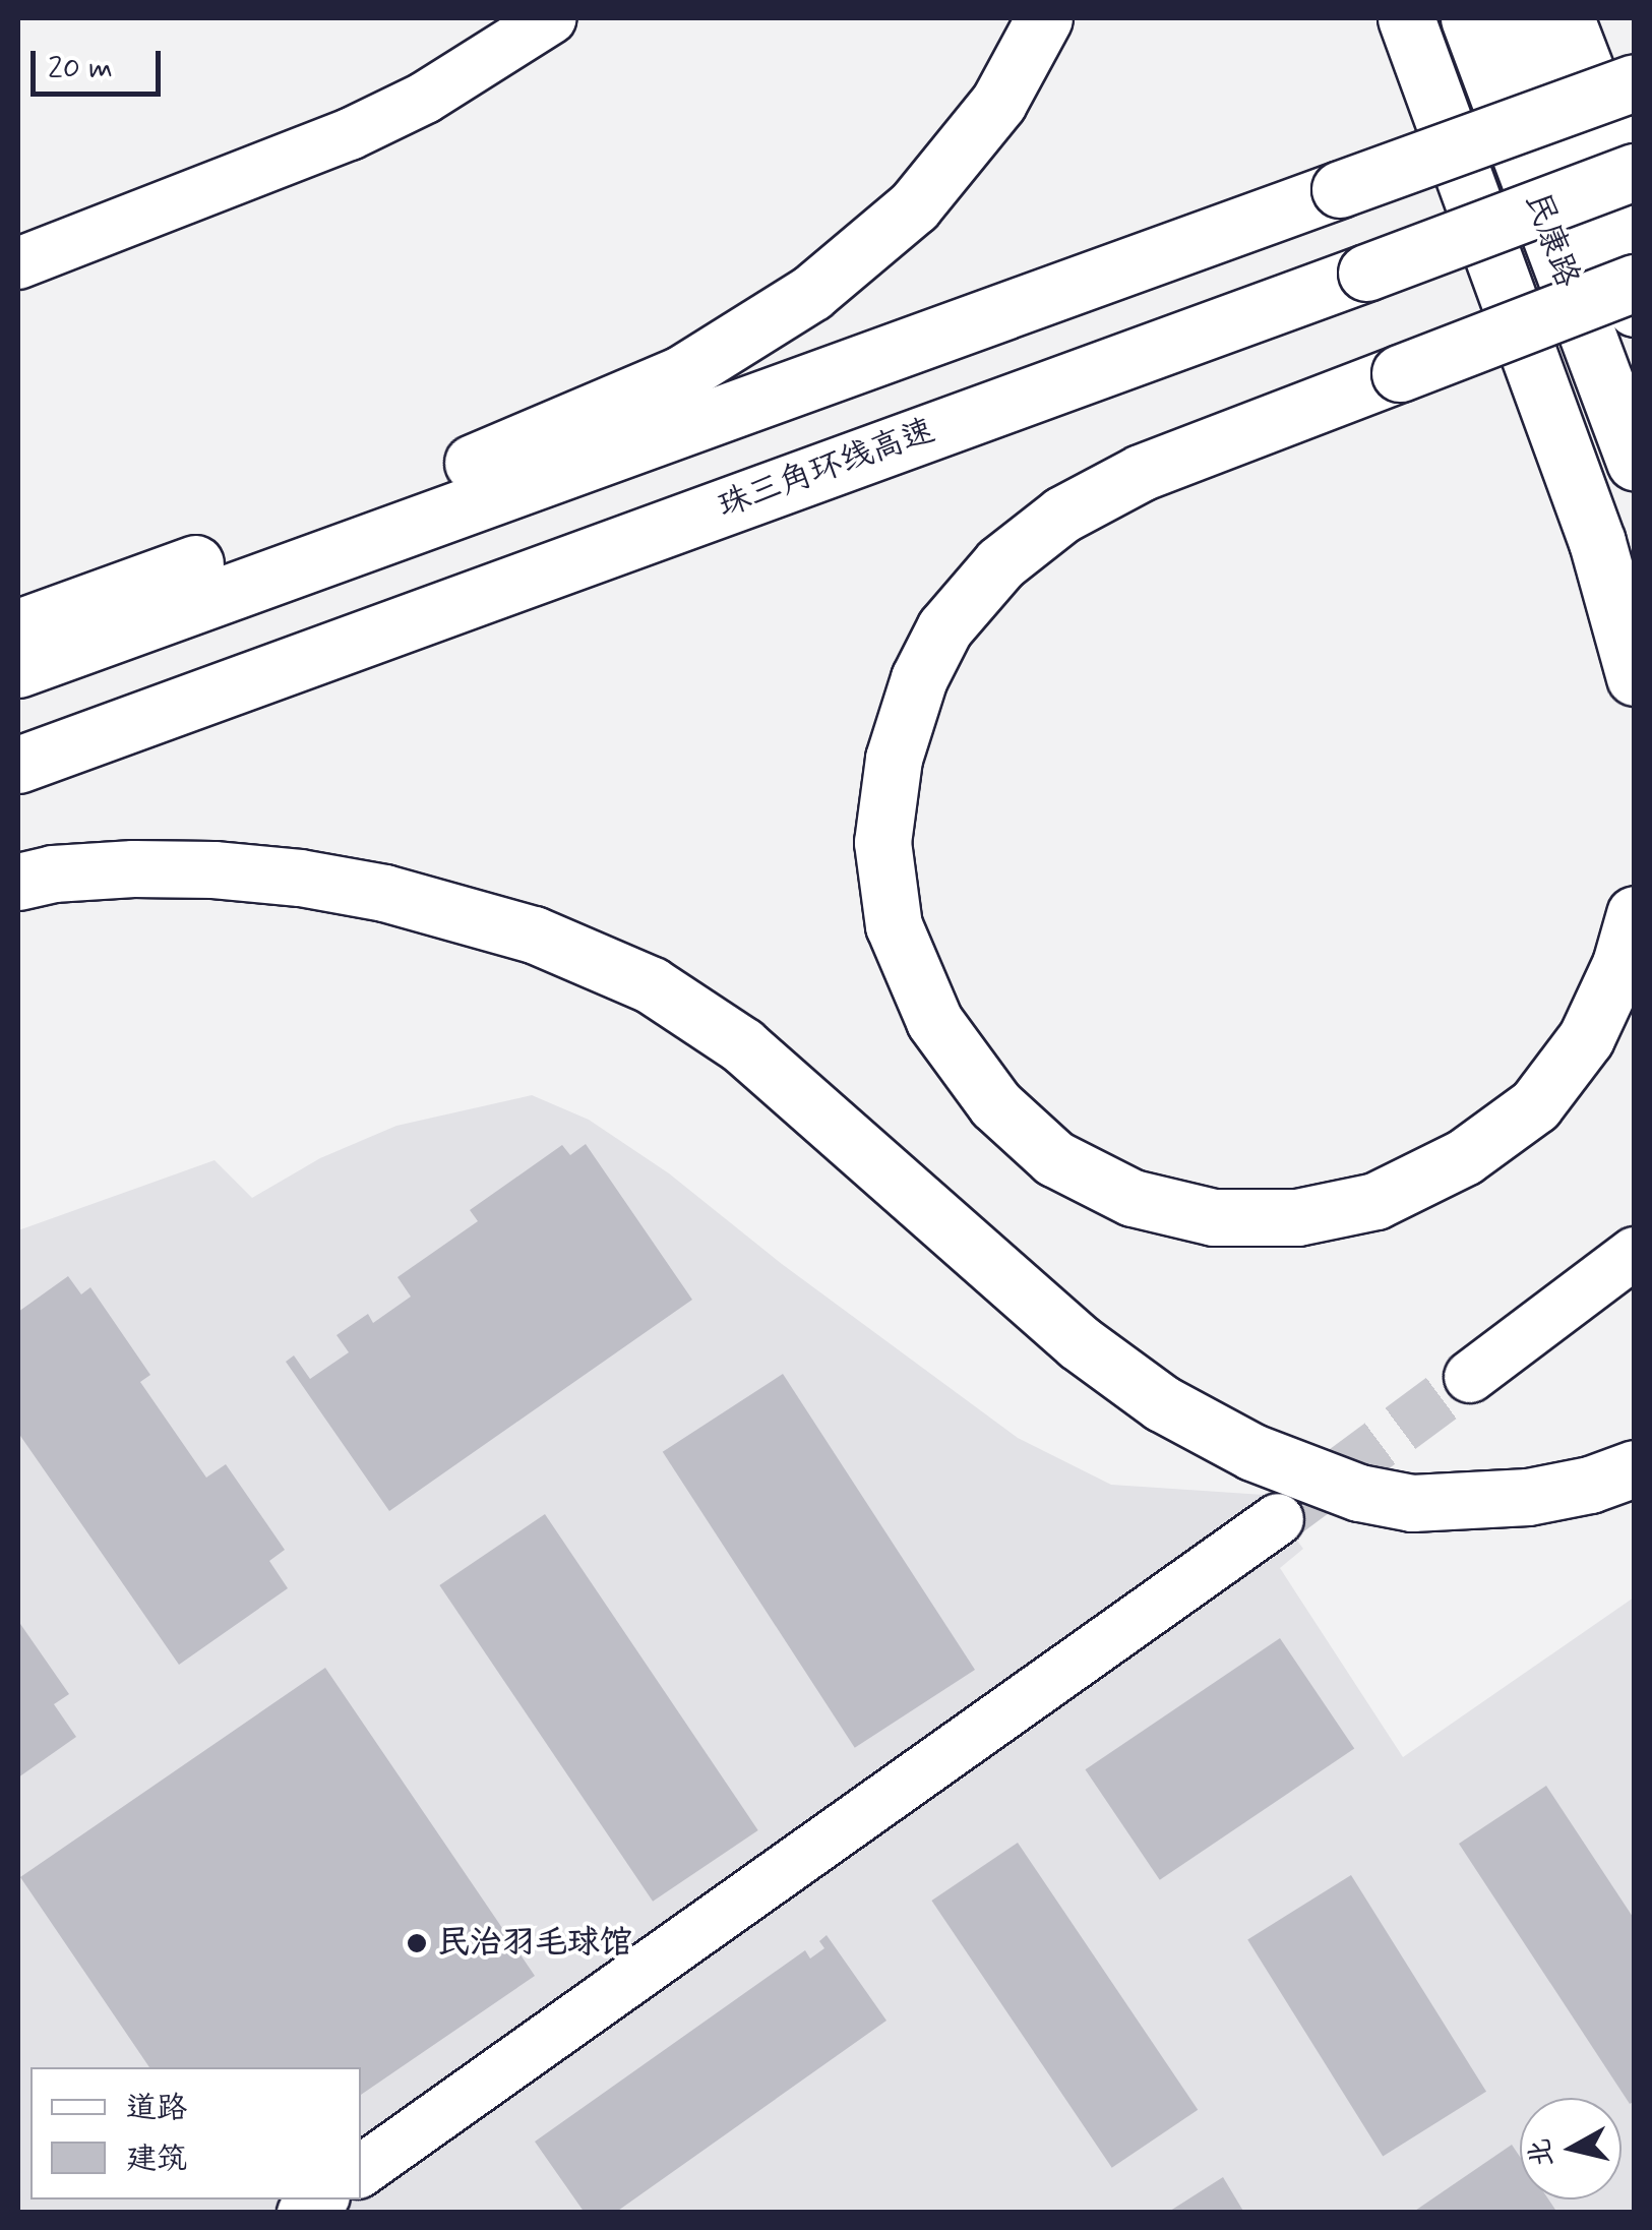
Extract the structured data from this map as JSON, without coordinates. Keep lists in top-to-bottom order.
{
  "streets": {
    "main road": ["民康路", "珠三角环线高速"]
  },
  "places": ["民治羽毛球馆"],
  "legend": ["道路", "建筑"],
  "scale_bar": "20 m",
  "north": "left"
}
